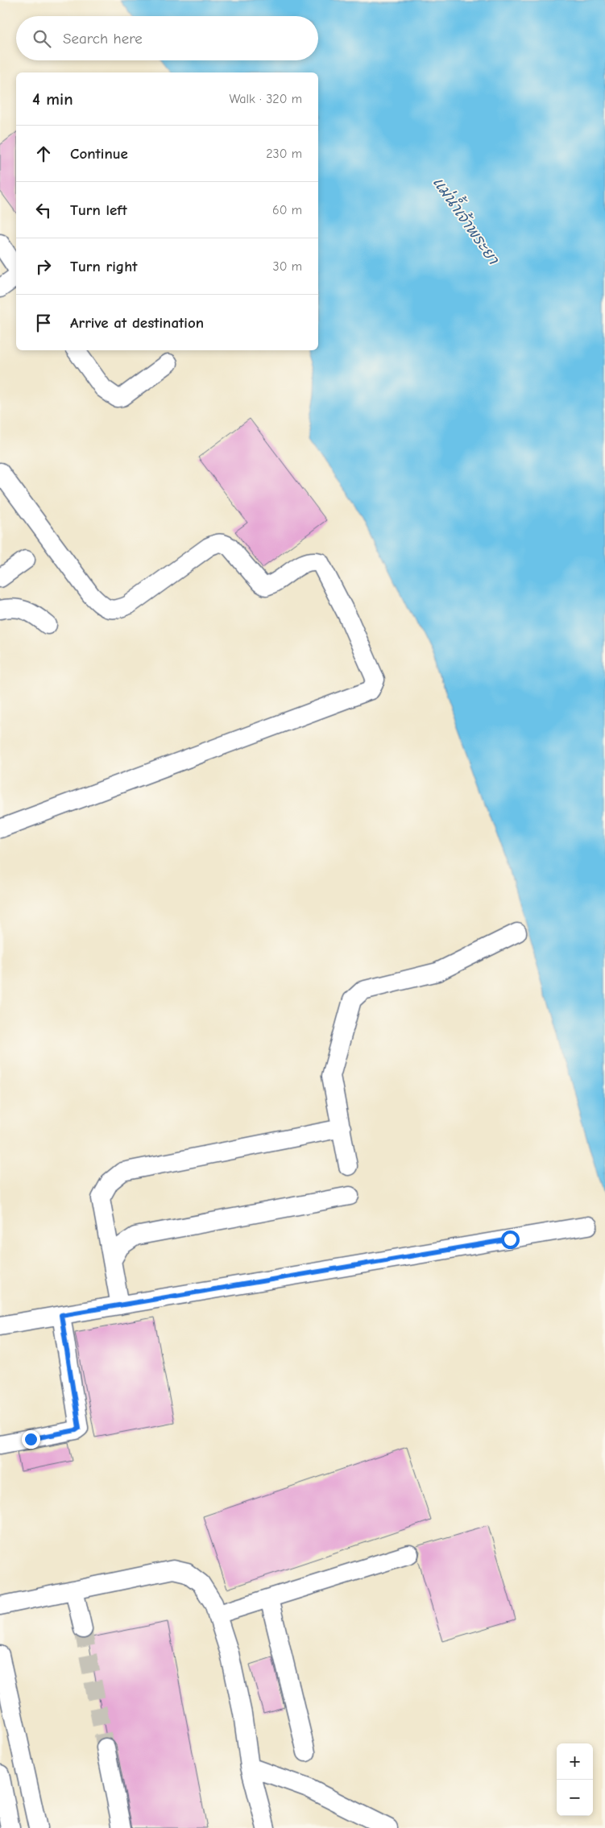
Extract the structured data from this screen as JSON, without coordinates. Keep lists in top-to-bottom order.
{
  "water": ["แม่น้ำเจ้าพระยา"],
  "page": {
    "search": "Search here",
    "heading": ["4 min", "Walk · 320 m"],
    "list": [
      ["Continue", "230 m"],
      ["Turn left", "60 m"],
      ["Turn right", "30 m"],
      "Arrive at destination"
    ],
    "map_buttons": ["+", "−"]
  }
}
